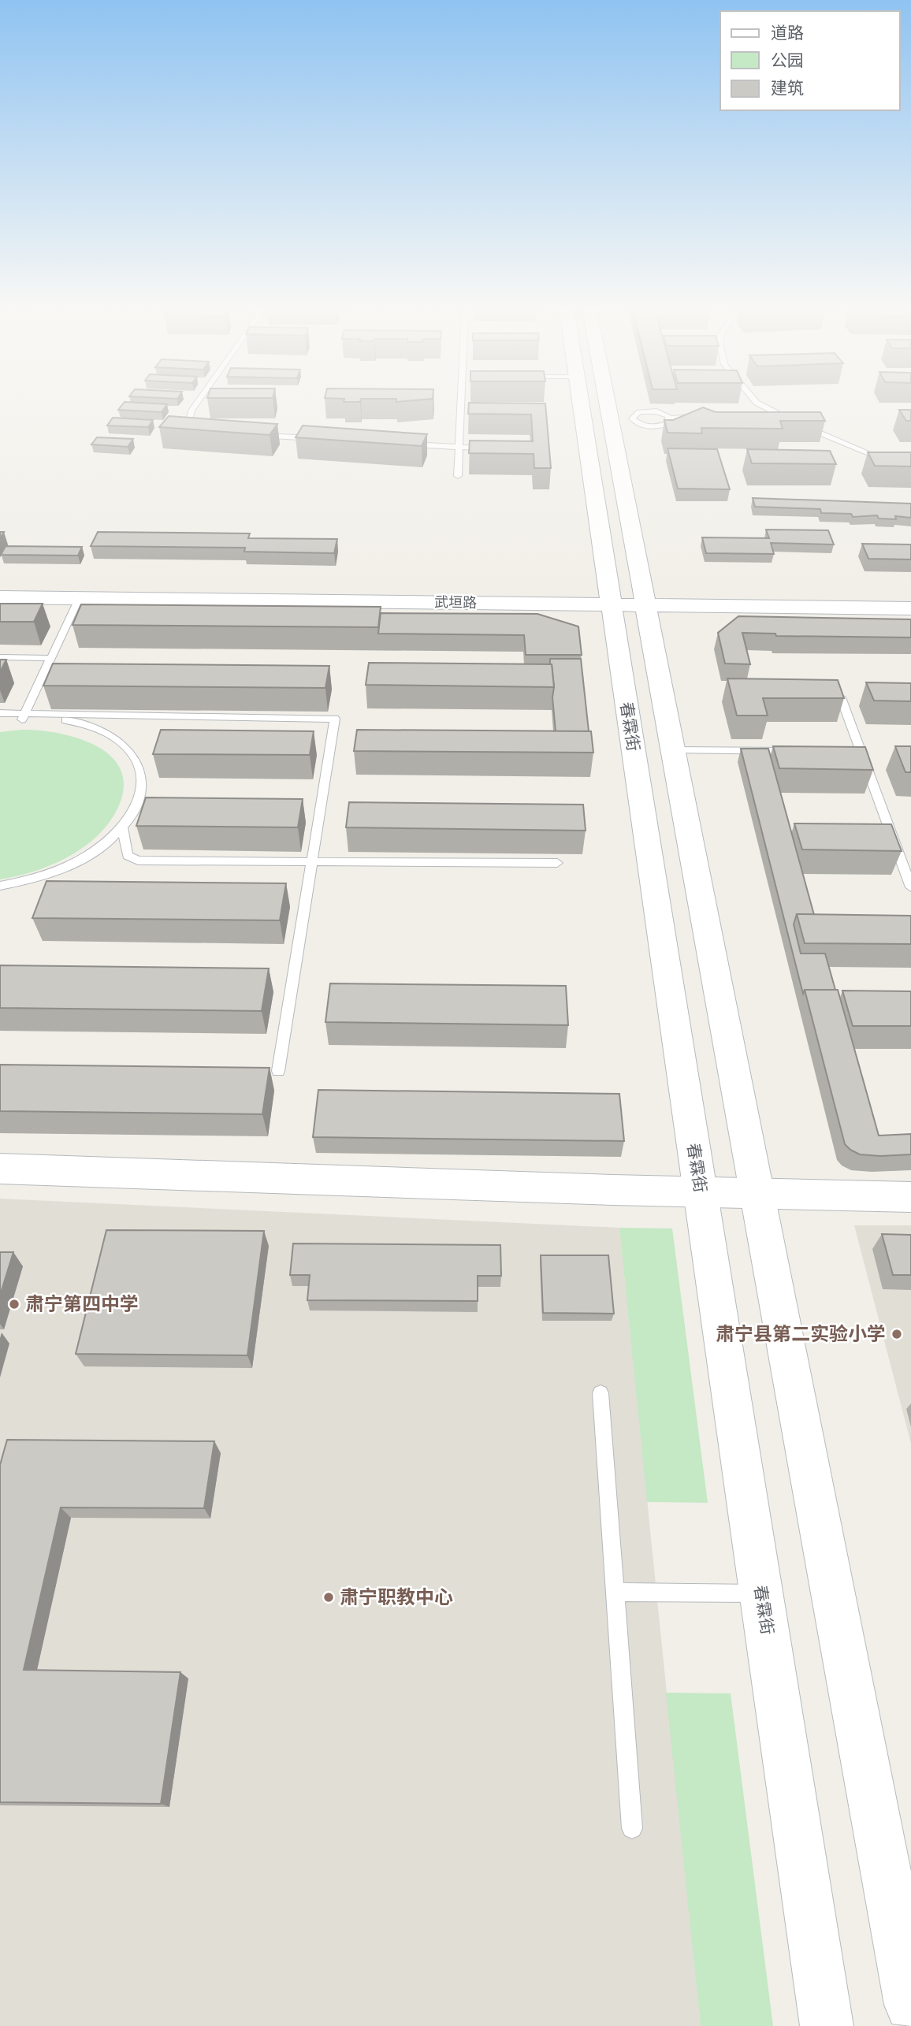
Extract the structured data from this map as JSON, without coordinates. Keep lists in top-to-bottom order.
{
  "streets": {
    "main road": ["武垣路", "春霖街"]
  },
  "crossings": [
    ["武垣路", "春霖街"]
  ],
  "places": ["肃宁第四中学", "肃宁县第二实验小学", "肃宁职教中心"],
  "legend": ["道路", "公园", "建筑"]
}
